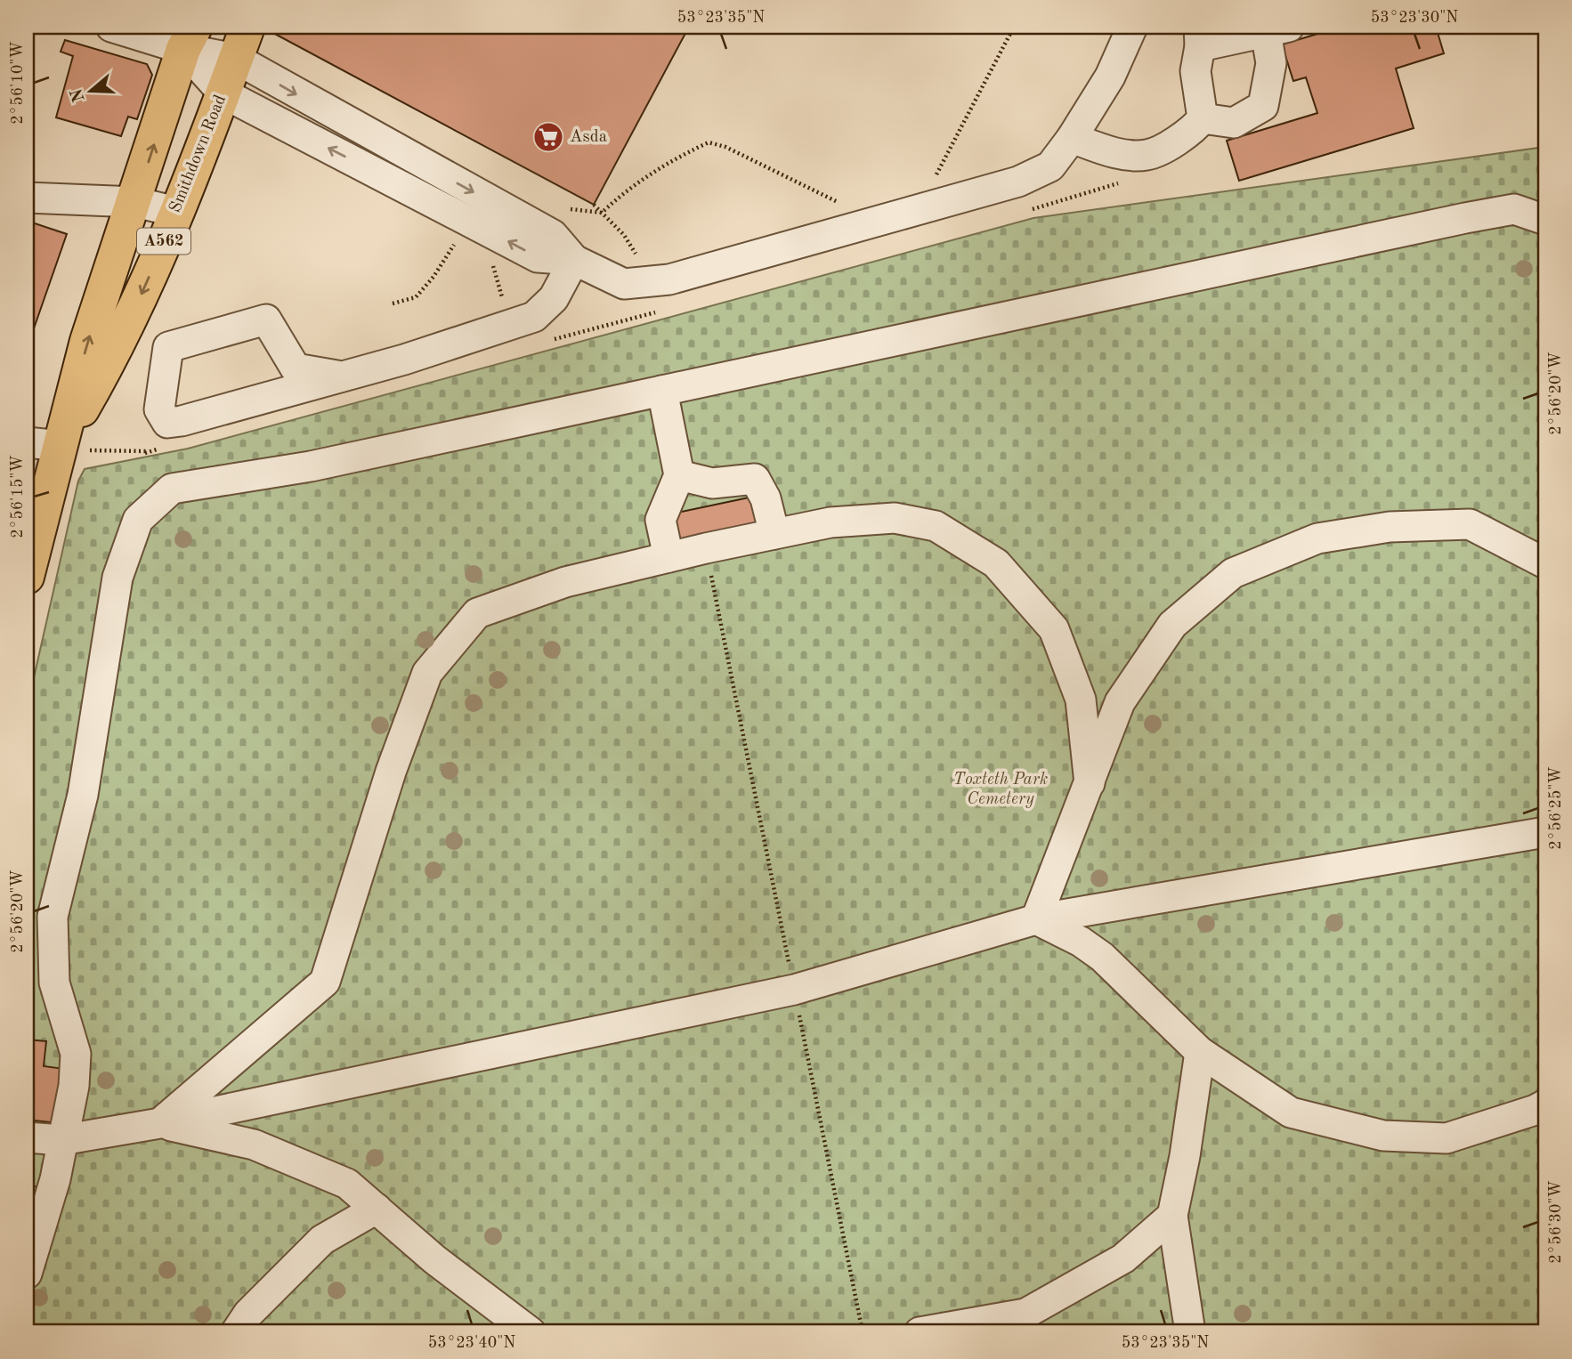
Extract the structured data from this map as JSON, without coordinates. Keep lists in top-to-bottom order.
{
  "streets": {
    "highway": ["Smithdown Road", "A562"]
  },
  "parks": ["Toxteth Park Cemetery"],
  "places": {
    "supermarket": ["Asda"]
  },
  "north": "left",
  "coordinates": [
    "53°23'35\"N",
    "53°23'30\"N",
    "2°56'10\"W",
    "2°56'20\"W",
    "2°56'15\"W",
    "2°56'25\"W",
    "2°56'30\"W",
    "53°23'40\"N"
  ]
}
